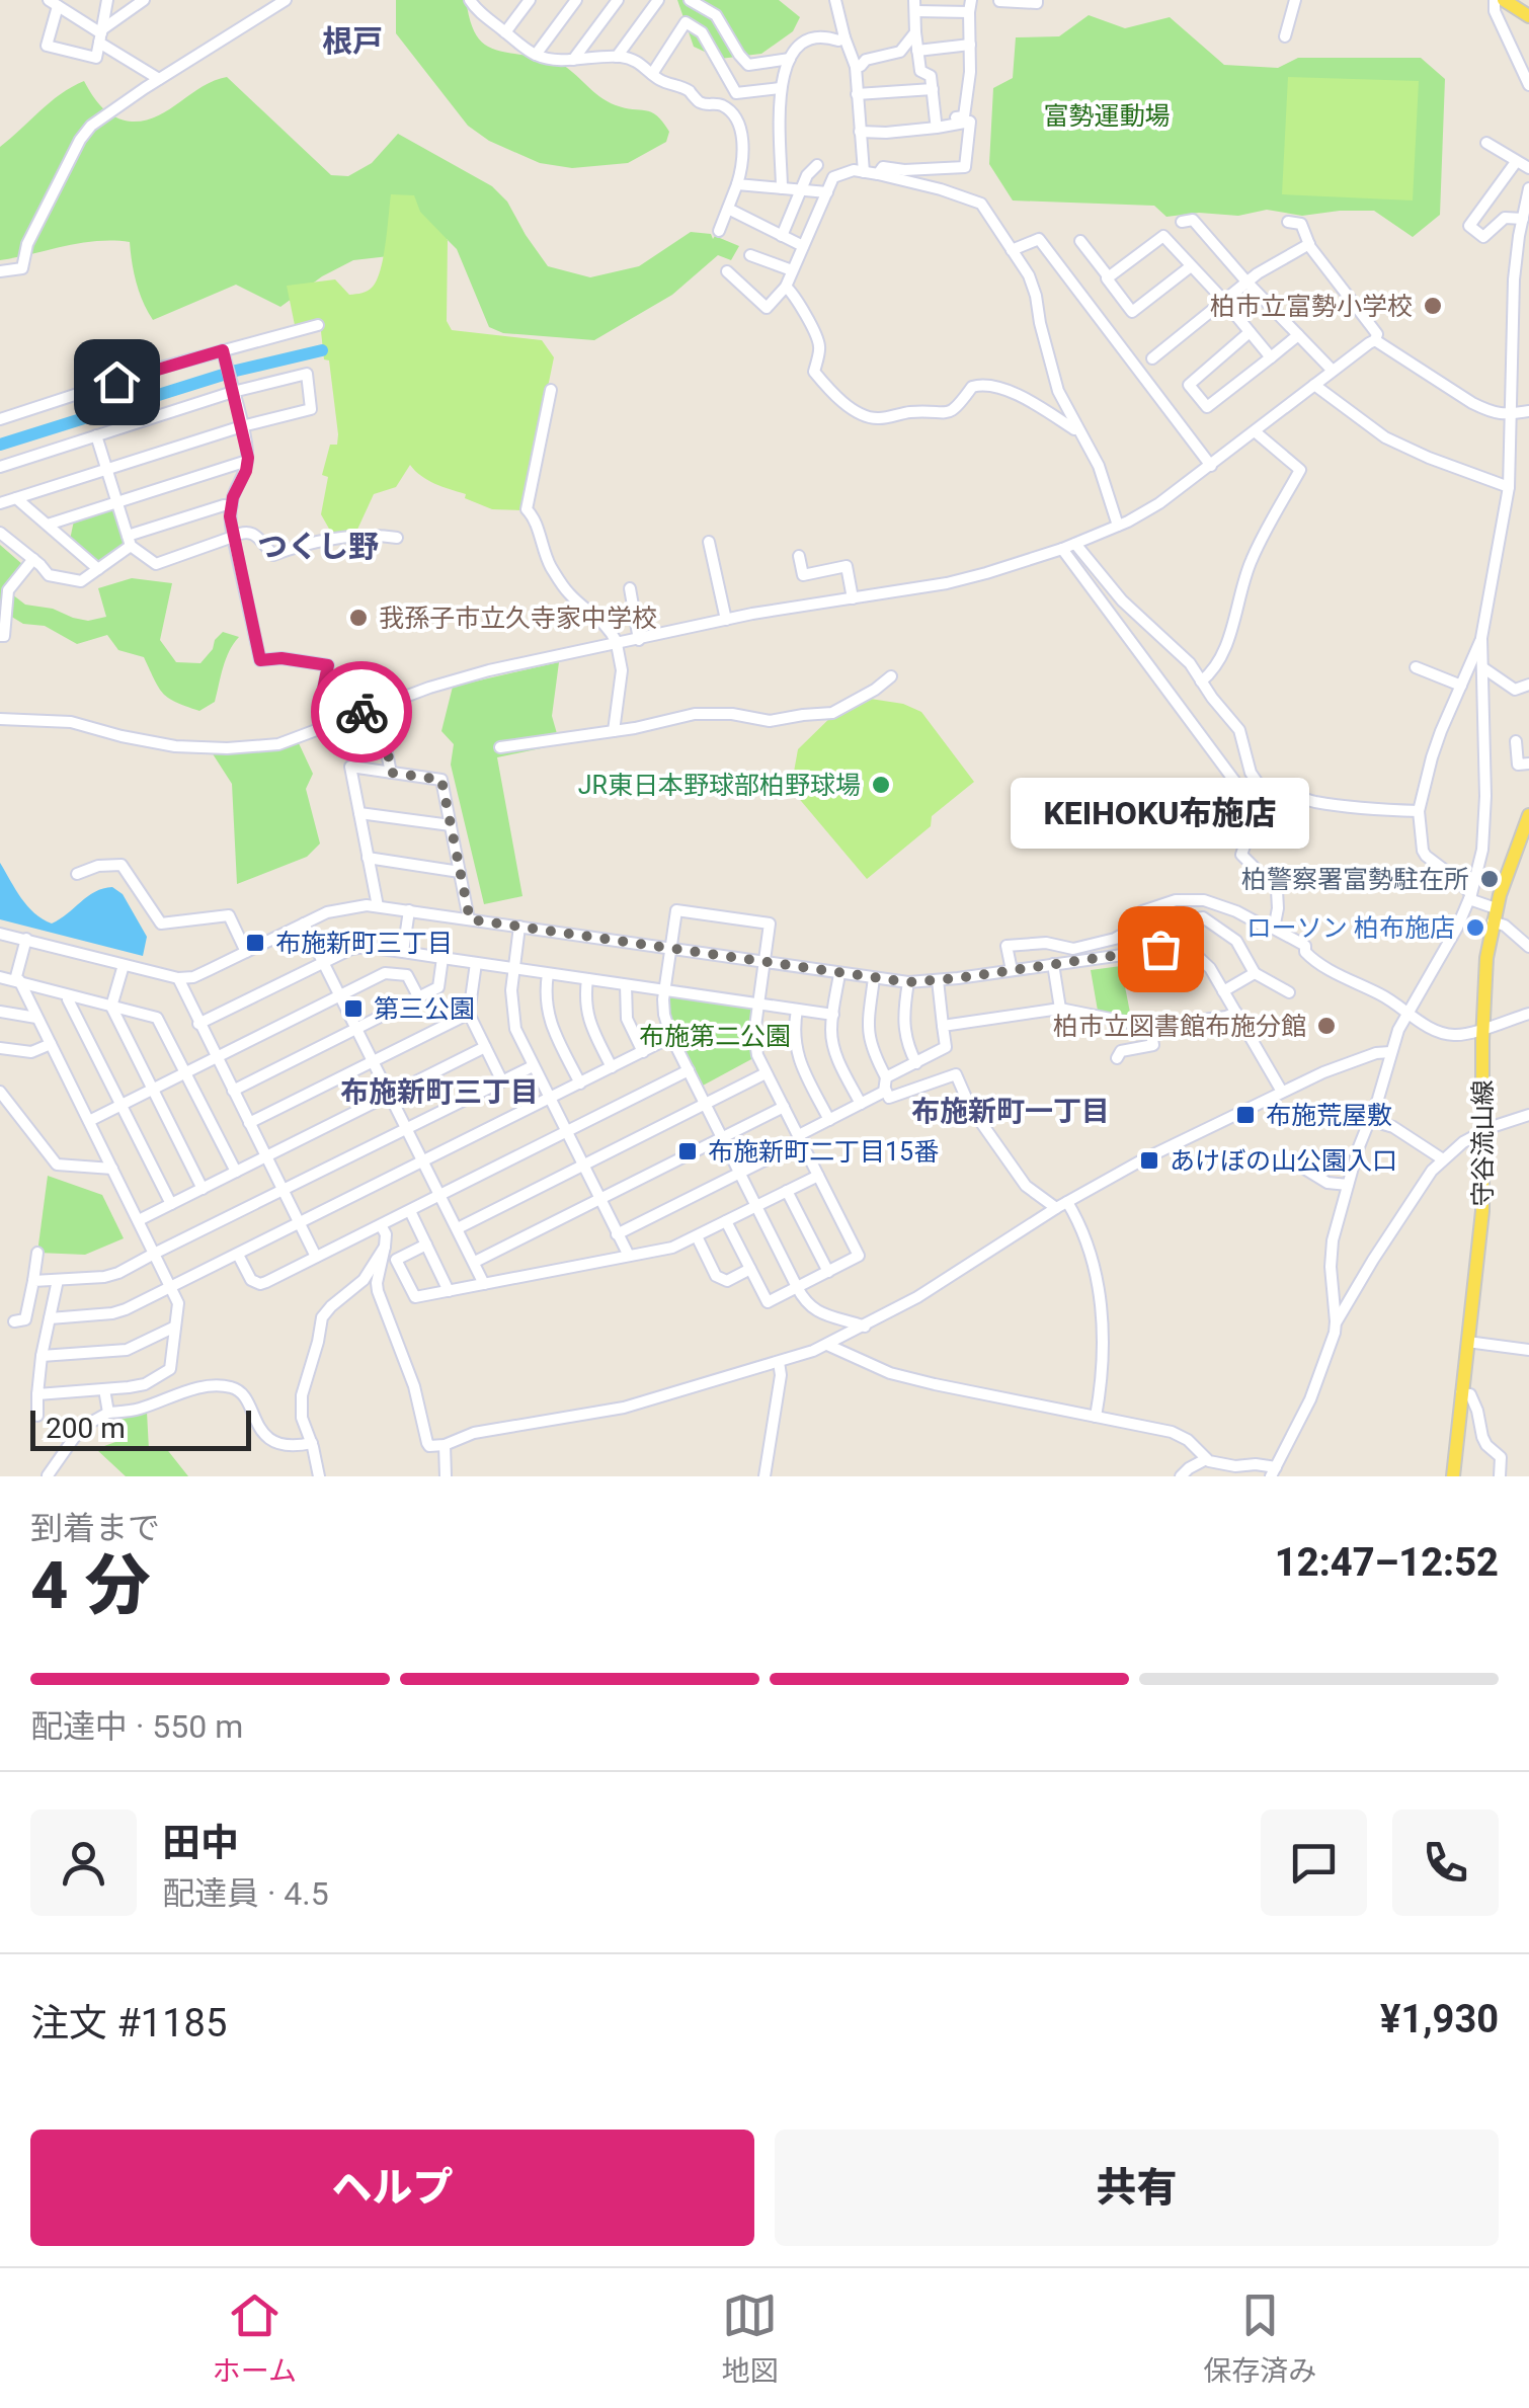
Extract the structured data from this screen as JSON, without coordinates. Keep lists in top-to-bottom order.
{
  "streets": {
    "main road": ["守谷流山線"]
  },
  "districts": [
    "根戸",
    "つくし野",
    "布施新町三丁目",
    "布施新町一丁目"
  ],
  "parks": ["富勢運動場", "布施第二公園"],
  "places": {
    "other": [
      "柏市立富勢小学校",
      "我孫子市立久寺家中学校",
      "JR東日本野球部柏野球場",
      "柏警察署富勢駐在所",
      "ローソン 柏布施店",
      "KEIHOKU布施店",
      "柏市立図書館布施分館"
    ],
    "transit": [
      "布施新町三丁目",
      "第三公園",
      "布施荒屋敷",
      "布施新町二丁目15番",
      "あけぼの山公園入口"
    ]
  },
  "scale_bar": "200 m",
  "page": {
    "bubble": "KEIHOKU布施店",
    "scale": "200 m",
    "heading": ["4 分", "到着まで", "12:47–12:52"],
    "panel": [
      "田中",
      "配達員 · 4.5",
      "注文 #1185",
      "¥1,930"
    ],
    "bar": "配達中 · 550 m",
    "buttons": ["ヘルプ", "共有"],
    "tabs": ["ホーム", "地図", "保存済み"]
  }
}
